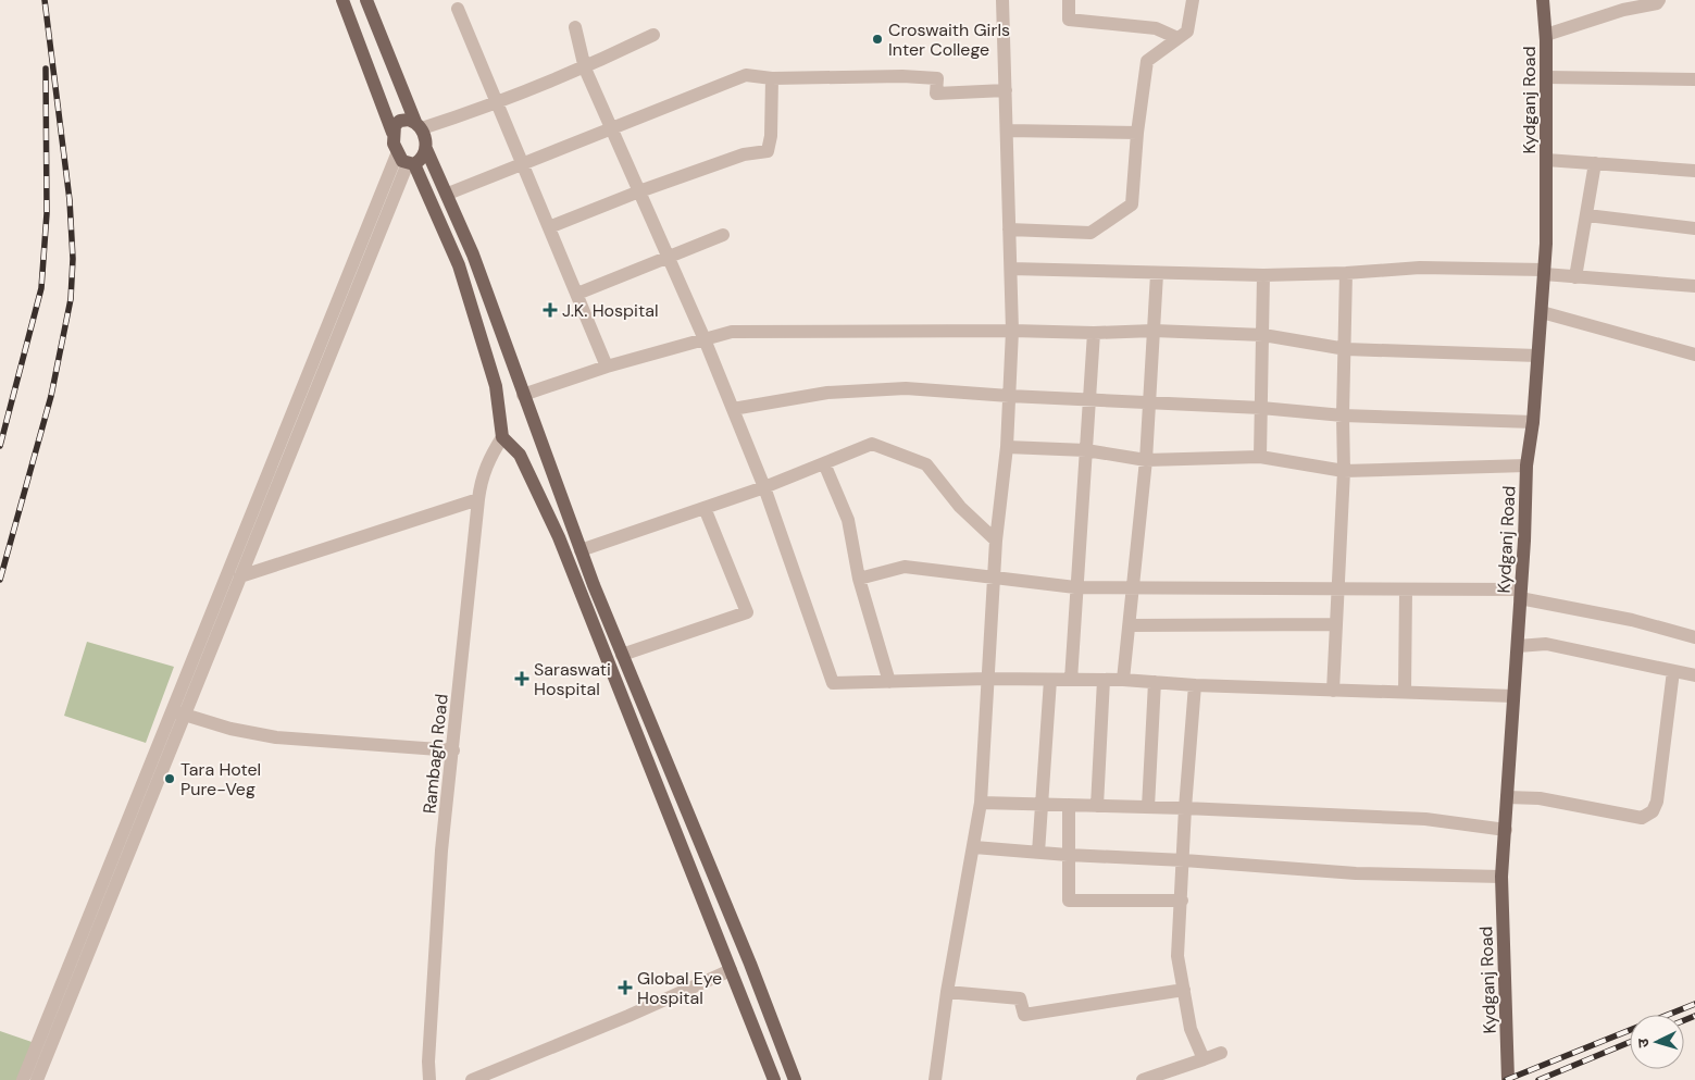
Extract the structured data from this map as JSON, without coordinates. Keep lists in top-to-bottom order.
{
  "streets": {
    "main road": ["Kydganj Road"],
    "street": ["Rambagh Road"]
  },
  "places": {
    "other": ["Croswaith Girls Inter College", "Tara Hotel Pure-Veg"],
    "health": ["J.K. Hospital", "Saraswati Hospital", "Global Eye Hospital"]
  },
  "north": "left"
}
